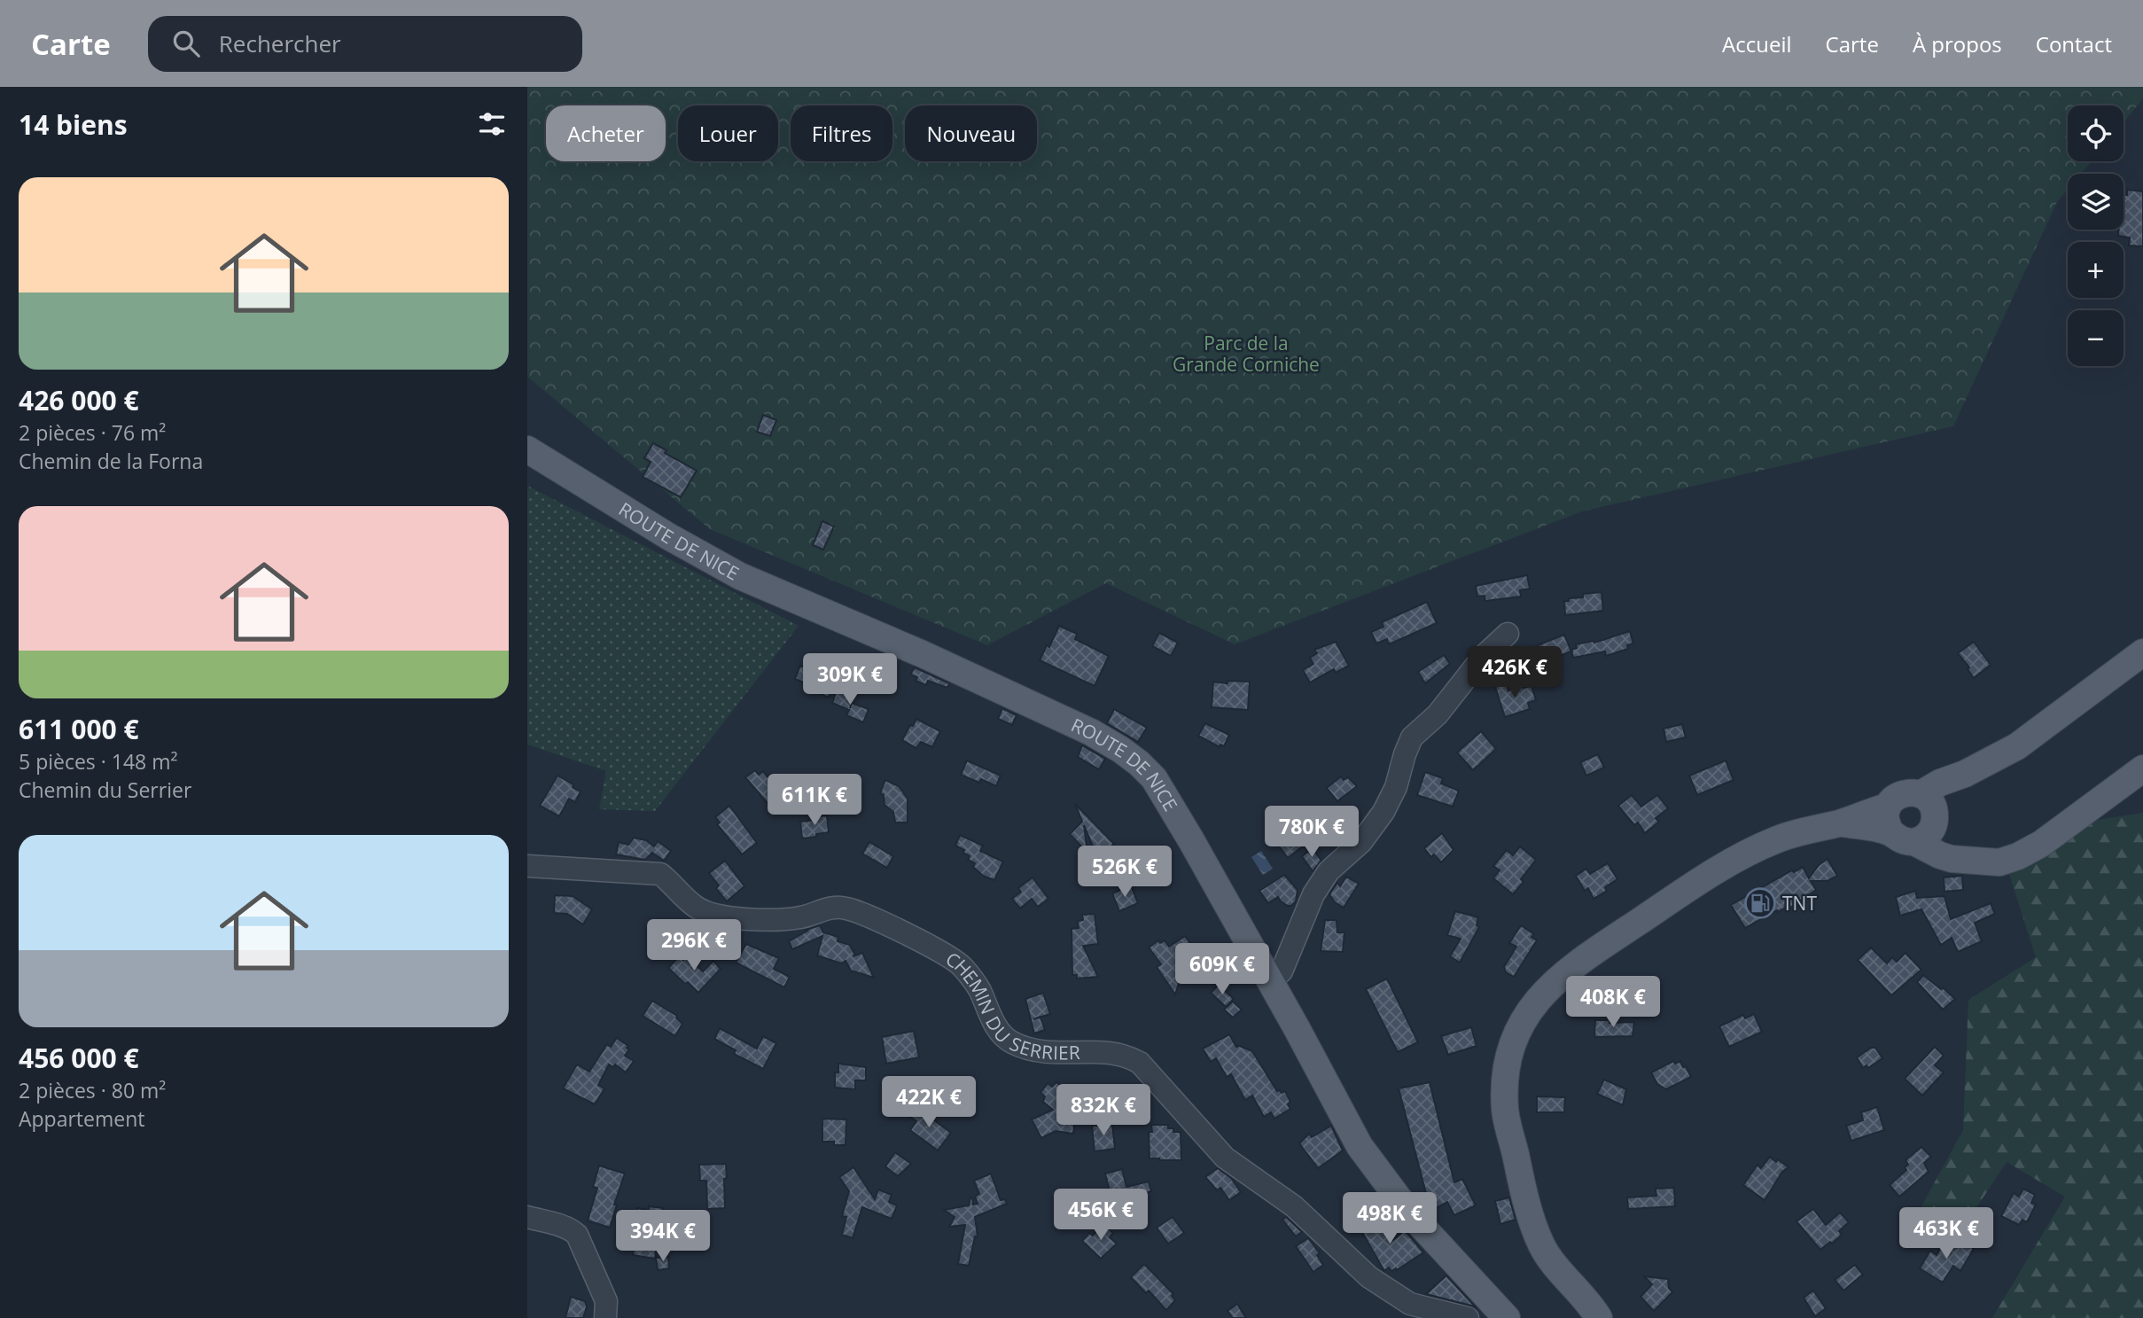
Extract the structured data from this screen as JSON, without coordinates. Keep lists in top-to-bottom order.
{
  "streets": {
    "main road": ["ROUTE DE NICE"],
    "street": ["CHEMIN DU SERRIER"]
  },
  "parks": ["Parc de la Grande Corniche"],
  "places": {
    "fuel station": ["TNT"]
  },
  "page": {
    "header": "Carte",
    "search": "Rechercher",
    "nav": [
      "Accueil",
      "Carte",
      "À propos",
      "Contact"
    ],
    "heading": "14 biens",
    "map_buttons": ["+", "−"],
    "chip": [
      "Acheter",
      "Louer",
      "Filtres",
      "Nouveau"
    ],
    "list": [
      {
        "name": "426 000 €",
        "note": "2 pièces · 76 m² · Chemin de la Forna"
      },
      {
        "name": "611 000 €",
        "note": "5 pièces · 148 m² · Chemin du Serrier"
      },
      {
        "name": "456 000 €",
        "note": "2 pièces · 80 m² · Appartement"
      }
    ],
    "price": [
      "426K €",
      "309K €",
      "611K €",
      "780K €",
      "526K €",
      "296K €",
      "609K €",
      "408K €",
      "422K €",
      "832K €",
      "456K €",
      "498K €",
      "463K €",
      "394K €"
    ]
  }
}
